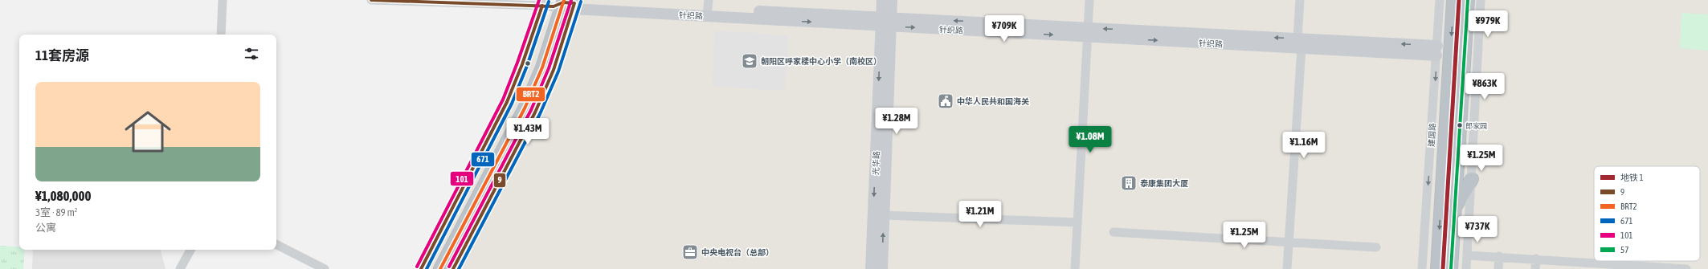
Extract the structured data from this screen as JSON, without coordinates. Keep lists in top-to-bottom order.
{
  "streets": {
    "highway": ["建国路"],
    "main road": ["针织路", "光华路"]
  },
  "crossings": [
    ["针织路", "建国路"],
    ["针织路", "光华路"]
  ],
  "places": {
    "school or university": ["朝阳区呼家楼中心小学（南校区）"],
    "public building": ["中华人民共和国海关"],
    "other": ["郎家园"],
    "building": ["泰康集团大厦"],
    "office": ["中央电视台（总部）"]
  },
  "lines": [
    "metro line 1",
    "transit line 9",
    "transit line BRT2",
    "transit line 101",
    "transit line 57",
    "transit line 671"
  ],
  "legend": [
    "地铁 1",
    "9",
    "BRT2",
    "671",
    "101",
    "57"
  ],
  "page": {
    "price": [
      "¥979K",
      "¥709K",
      "¥863K",
      "¥1.28M",
      "¥1.43M",
      "¥1.08M",
      "¥1.16M",
      "¥1.25M",
      "¥1.21M",
      "¥737K",
      "¥1.25M"
    ],
    "heading": "11套房源",
    "list": [
      {
        "name": "¥1,080,000",
        "note": "3室 · 89 m² · 公寓"
      }
    ]
  }
}
